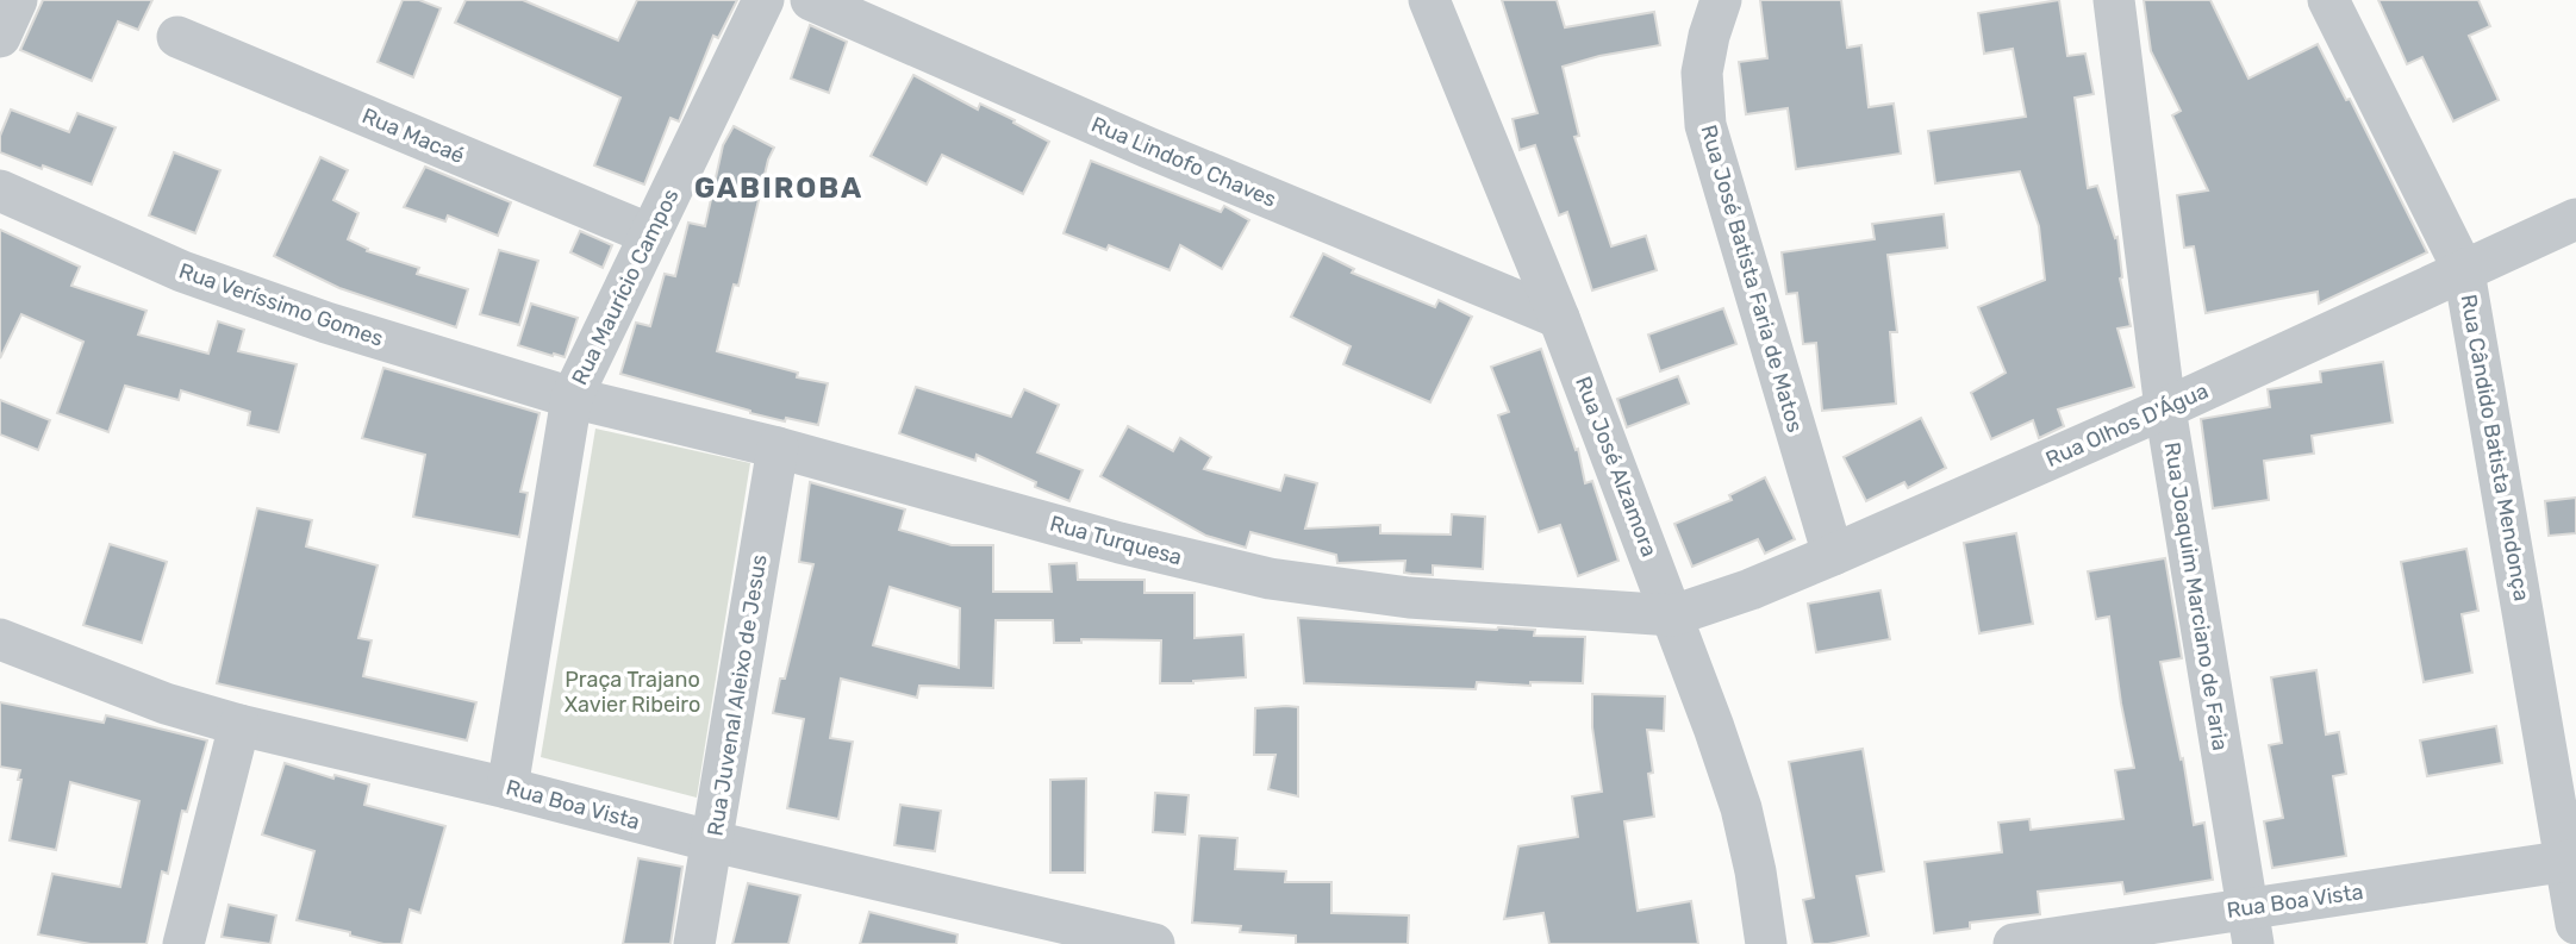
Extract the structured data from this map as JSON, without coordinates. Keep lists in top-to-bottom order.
{
  "streets": {
    "street": [
      "Rua Macaé",
      "Rua Lindofo Chaves",
      "Rua José Batista Faria de Matos",
      "Rua Maurício Campos",
      "Rua Veríssimo Gomes",
      "Rua Olhos D'Água",
      "Rua Cândido Batista Mendonça",
      "Rua José Alzamora",
      "Rua Turquesa",
      "Rua Joaquim Marciano de Faria",
      "Rua Juvenal Aleixo de Jesus",
      "Rua Boa Vista"
    ]
  },
  "crossings": [
    ["Rua Macaé", "Rua Maurício Campos"],
    ["Rua Lindofo Chaves", "Rua José Alzamora"],
    ["Rua José Batista Faria de Matos", "Rua Olhos D'Água"],
    ["Rua Maurício Campos", "Rua Veríssimo Gomes"],
    ["Rua Maurício Campos", "Rua Turquesa"],
    ["Rua Maurício Campos", "Rua Boa Vista"],
    ["Rua Veríssimo Gomes", "Rua Turquesa"],
    ["Rua Olhos D'Água", "Rua Cândido Batista Mendonça"],
    ["Rua Olhos D'Água", "Rua José Alzamora"],
    ["Rua Olhos D'Água", "Rua Turquesa"],
    ["Rua Olhos D'Água", "Rua Joaquim Marciano de Faria"],
    ["Rua Cândido Batista Mendonça", "Rua Boa Vista"],
    ["Rua José Alzamora", "Rua Turquesa"],
    ["Rua Turquesa", "Rua Juvenal Aleixo de Jesus"],
    ["Rua Joaquim Marciano de Faria", "Rua Boa Vista"],
    ["Rua Juvenal Aleixo de Jesus", "Rua Boa Vista"]
  ],
  "districts": ["GABIROBA"],
  "parks": ["Praça Trajano Xavier Ribeiro"]
}
